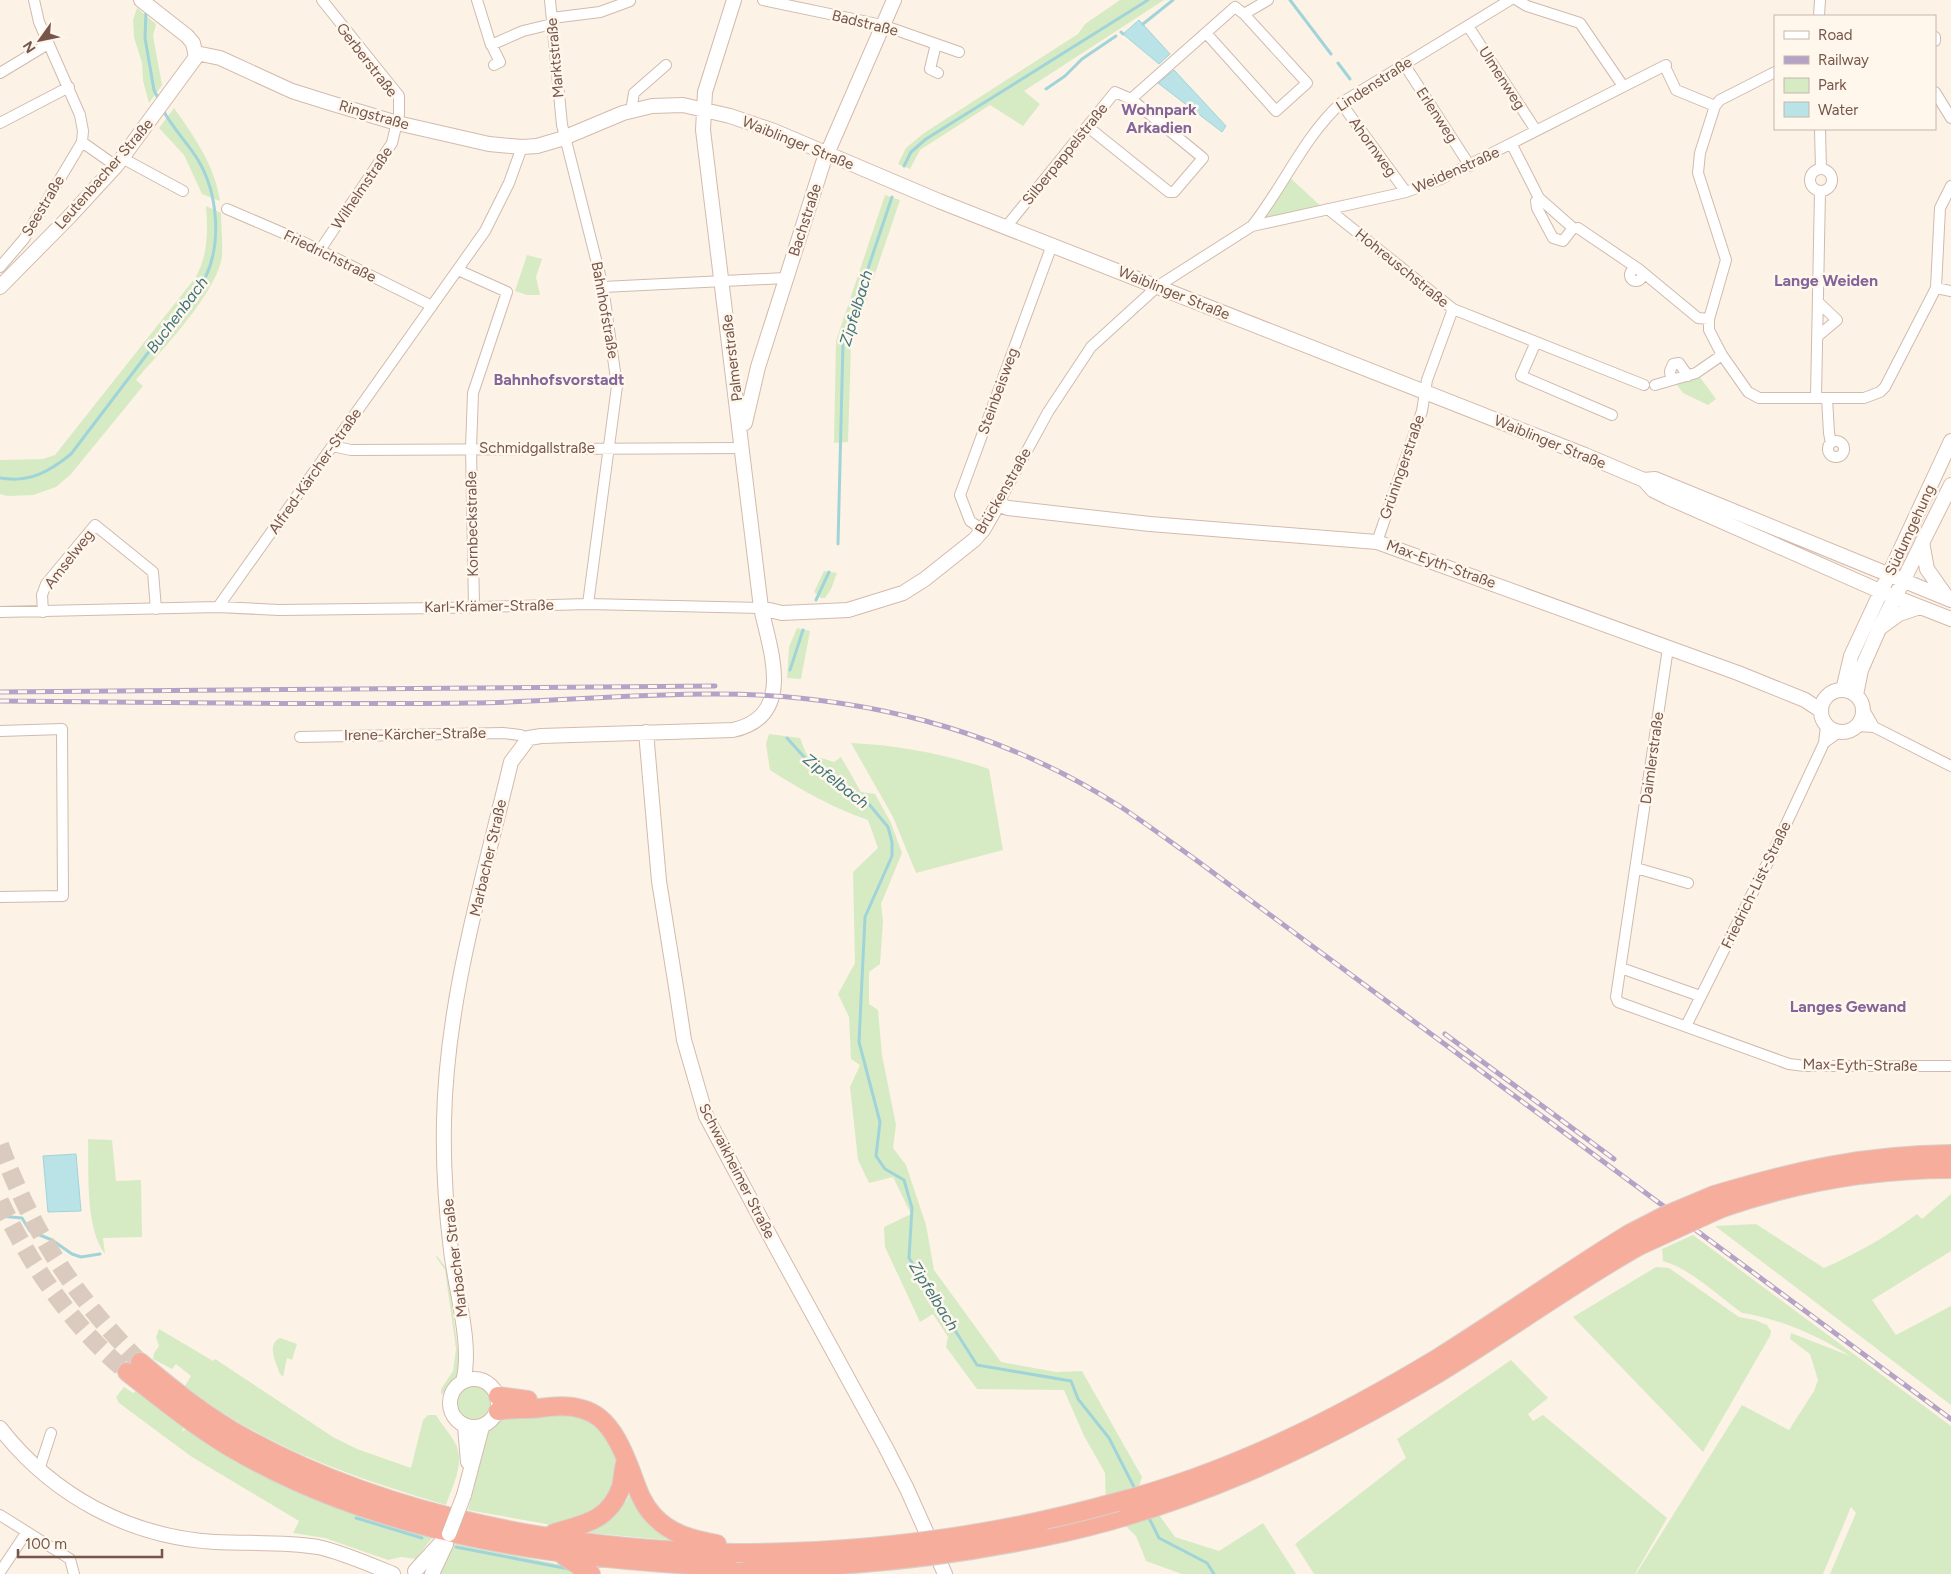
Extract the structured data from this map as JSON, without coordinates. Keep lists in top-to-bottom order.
{
  "streets": {
    "main road": [
      "Ringstraße",
      "Waiblinger Straße",
      "Leutenbacher Straße",
      "Bachstraße",
      "Palmerstraße",
      "Brückenstraße",
      "Südumgehung",
      "Max-Eyth-Straße",
      "Marbacher Straße",
      "Friedrich-List-Straße",
      "Schwaikheimer Straße"
    ],
    "street": [
      "Badstraße",
      "Marktstraße",
      "Gerberstraße",
      "Ulmenweg",
      "Lindenstraße",
      "Erlenweg",
      "Ahornweg",
      "Silberpappelstraße",
      "Weidenstraße",
      "Wilhelmstraße",
      "Seestraße",
      "Friedrichstraße",
      "Hohreuschstraße",
      "Bahnhofstraße",
      "Steinbeisweg",
      "Schmidgallstraße",
      "Grüningerstraße",
      "Alfred-Kärcher-Straße",
      "Kornbeckstraße",
      "Amselweg",
      "Karl-Krämer-Straße",
      "Irene-Kärcher-Straße",
      "Daimlerstraße"
    ]
  },
  "crossings": [
    ["Badstraße", "Bachstraße"],
    ["Marktstraße", "Ringstraße"],
    ["Marktstraße", "Bahnhofstraße"],
    ["Gerberstraße", "Ringstraße"],
    ["Gerberstraße", "Wilhelmstraße"],
    ["Ulmenweg", "Lindenstraße"],
    ["Ulmenweg", "Weidenstraße"],
    ["Lindenstraße", "Erlenweg"],
    ["Lindenstraße", "Ahornweg"],
    ["Lindenstraße", "Weidenstraße"],
    ["Ringstraße", "Waiblinger Straße"],
    ["Ringstraße", "Leutenbacher Straße"],
    ["Ringstraße", "Wilhelmstraße"],
    ["Ringstraße", "Bahnhofstraße"],
    ["Ringstraße", "Palmerstraße"],
    ["Ringstraße", "Alfred-Kärcher-Straße"],
    ["Erlenweg", "Weidenstraße"],
    ["Waiblinger Straße", "Silberpappelstraße"],
    ["Waiblinger Straße", "Weidenstraße"],
    ["Waiblinger Straße", "Bachstraße"],
    ["Waiblinger Straße", "Palmerstraße"],
    ["Waiblinger Straße", "Steinbeisweg"],
    ["Waiblinger Straße", "Grüningerstraße"],
    ["Waiblinger Straße", "Brückenstraße"],
    ["Waiblinger Straße", "Südumgehung"],
    ["Ahornweg", "Weidenstraße"],
    ["Weidenstraße", "Hohreuschstraße"],
    ["Weidenstraße", "Brückenstraße"],
    ["Wilhelmstraße", "Friedrichstraße"],
    ["Bachstraße", "Palmerstraße"],
    ["Bachstraße", "Schmidgallstraße"],
    ["Friedrichstraße", "Alfred-Kärcher-Straße"],
    ["Hohreuschstraße", "Grüningerstraße"],
    ["Bahnhofstraße", "Schmidgallstraße"],
    ["Bahnhofstraße", "Karl-Krämer-Straße"],
    ["Palmerstraße", "Schmidgallstraße"],
    ["Palmerstraße", "Brückenstraße"],
    ["Palmerstraße", "Karl-Krämer-Straße"],
    ["Steinbeisweg", "Brückenstraße"],
    ["Schmidgallstraße", "Alfred-Kärcher-Straße"],
    ["Schmidgallstraße", "Kornbeckstraße"],
    ["Grüningerstraße", "Max-Eyth-Straße"],
    ["Alfred-Kärcher-Straße", "Kornbeckstraße"],
    ["Alfred-Kärcher-Straße", "Karl-Krämer-Straße"],
    ["Brückenstraße", "Max-Eyth-Straße"],
    ["Brückenstraße", "Karl-Krämer-Straße"],
    ["Kornbeckstraße", "Karl-Krämer-Straße"],
    ["Max-Eyth-Straße", "Daimlerstraße"],
    ["Max-Eyth-Straße", "Friedrich-List-Straße"],
    ["Irene-Kärcher-Straße", "Marbacher Straße"],
    ["Daimlerstraße", "Friedrich-List-Straße"]
  ],
  "districts": [
    "Wohnpark Arkadien",
    "Lange Weiden",
    "Bahnhofsvorstadt",
    "Langes Gewand"
  ],
  "water": ["Zipfelbach", "Buchenbach"],
  "legend": [
    "Road",
    "Railway",
    "Park",
    "Water"
  ],
  "scale_bar": "100 m",
  "north": "bottom left"
}
